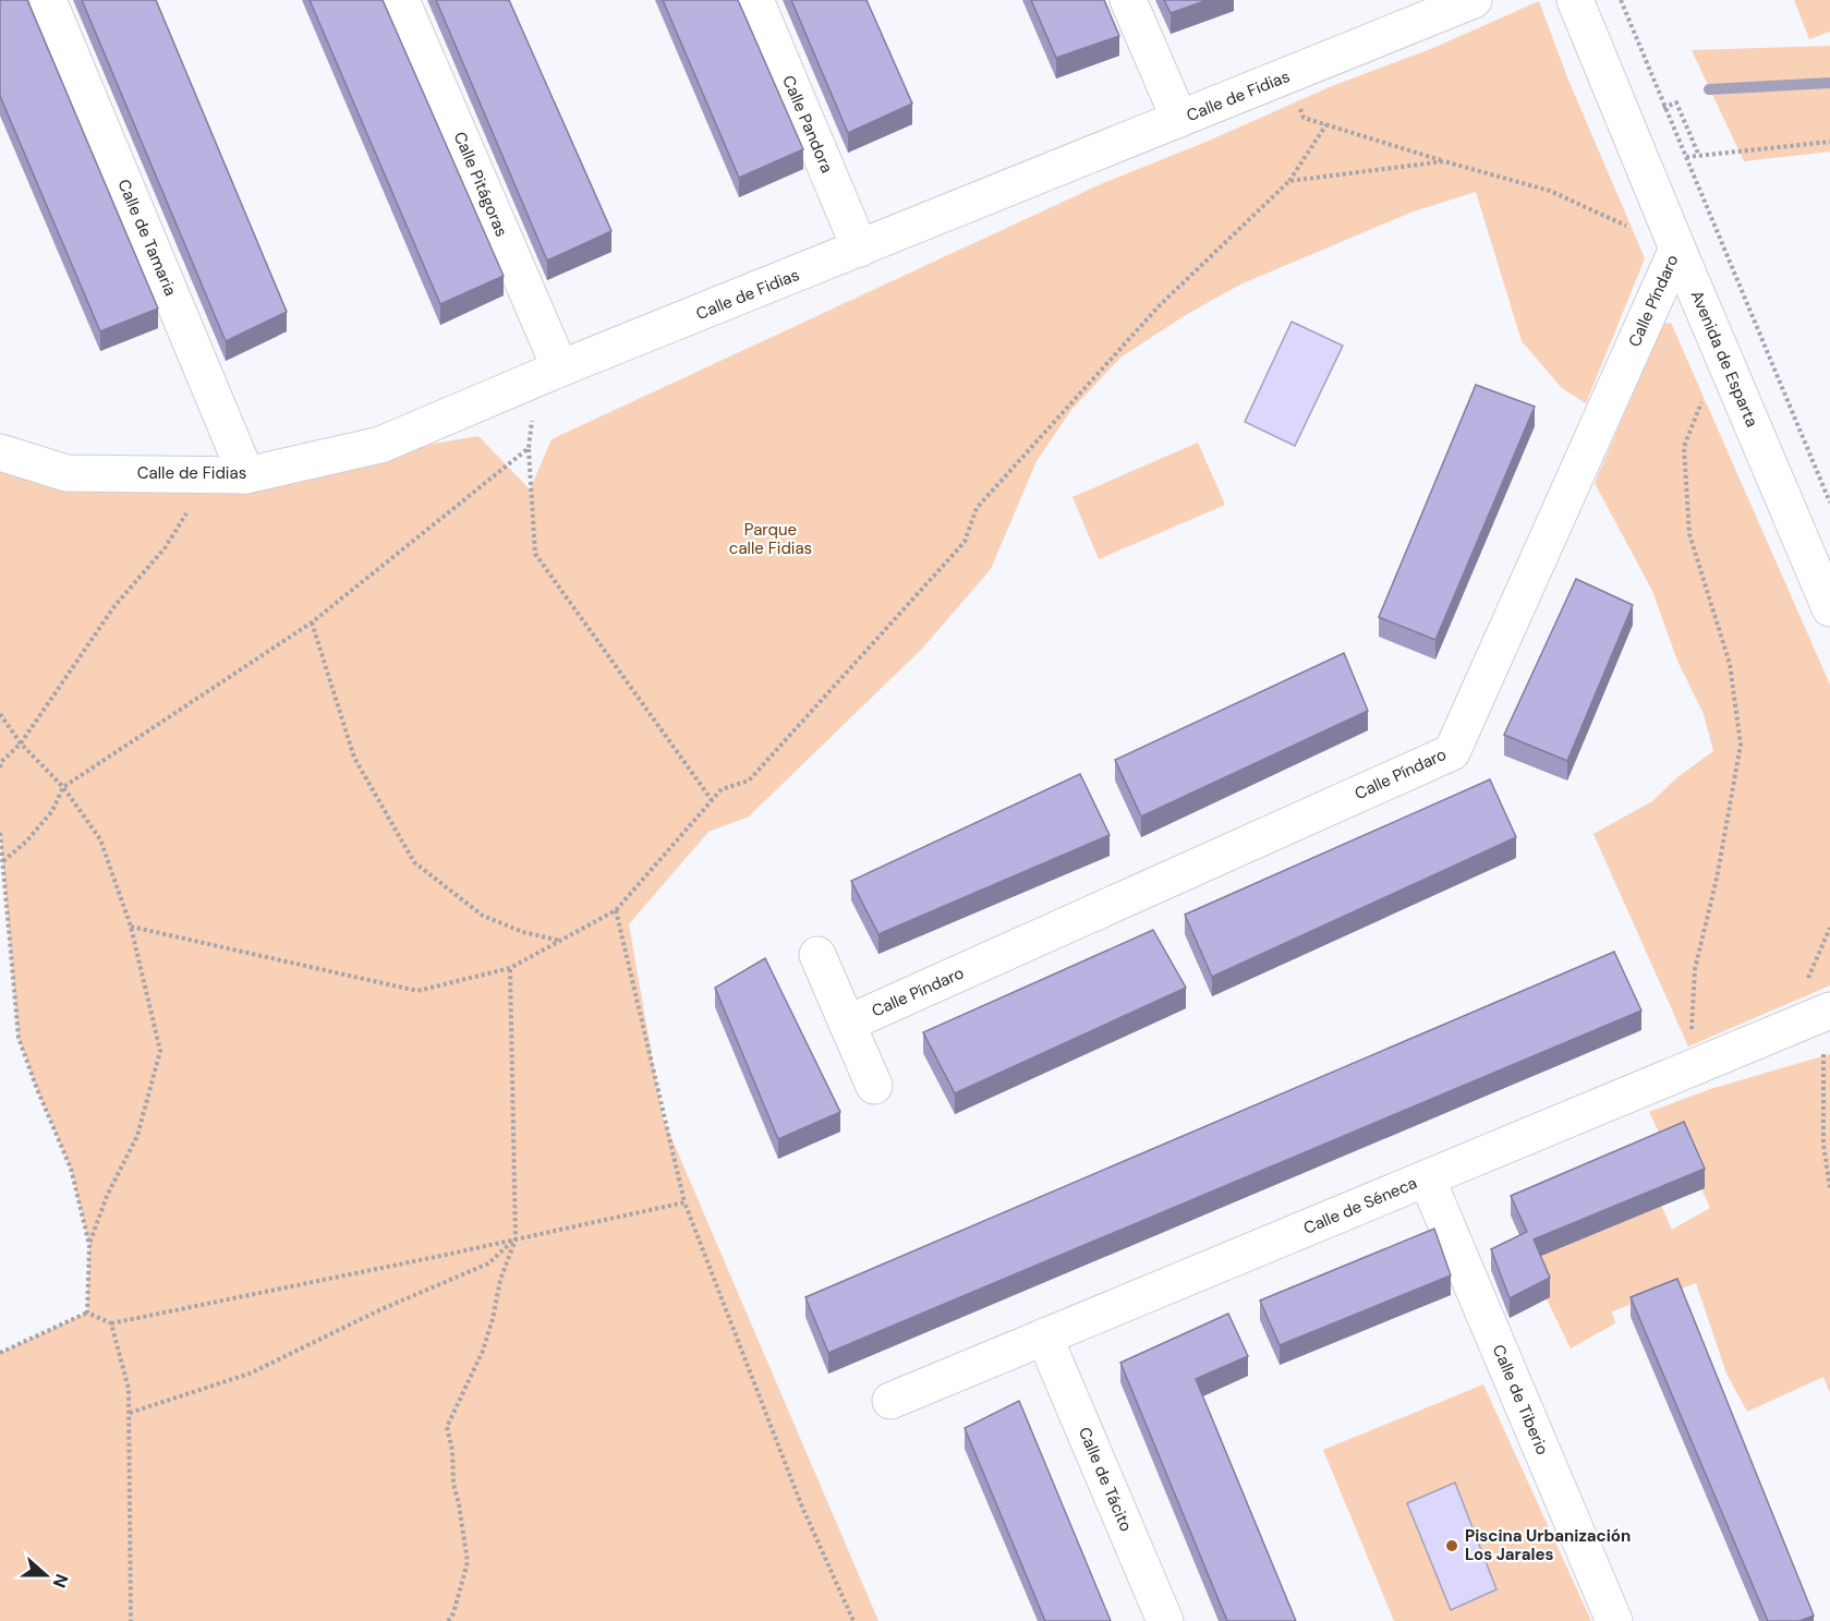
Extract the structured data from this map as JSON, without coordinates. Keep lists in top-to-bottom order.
{
  "streets": {
    "street": [
      "Calle de Fidias",
      "Calle Pandora",
      "Calle Pitágoras",
      "Calle de Tamaria",
      "Calle Píndaro",
      "Avenida de Esparta",
      "Calle de Séneca",
      "Calle de Tiberio",
      "Calle de Tácito"
    ]
  },
  "crossings": [
    ["Calle de Fidias", "Calle Pandora"],
    ["Calle de Fidias", "Calle Pitágoras"],
    ["Calle de Fidias", "Calle de Tamaria"],
    ["Calle Píndaro", "Avenida de Esparta"],
    ["Calle de Séneca", "Calle de Tiberio"],
    ["Calle de Séneca", "Calle de Tácito"]
  ],
  "parks": ["Parque calle Fidias"],
  "places": ["Piscina Urbanización Los Jarales"],
  "north": "right"
}
